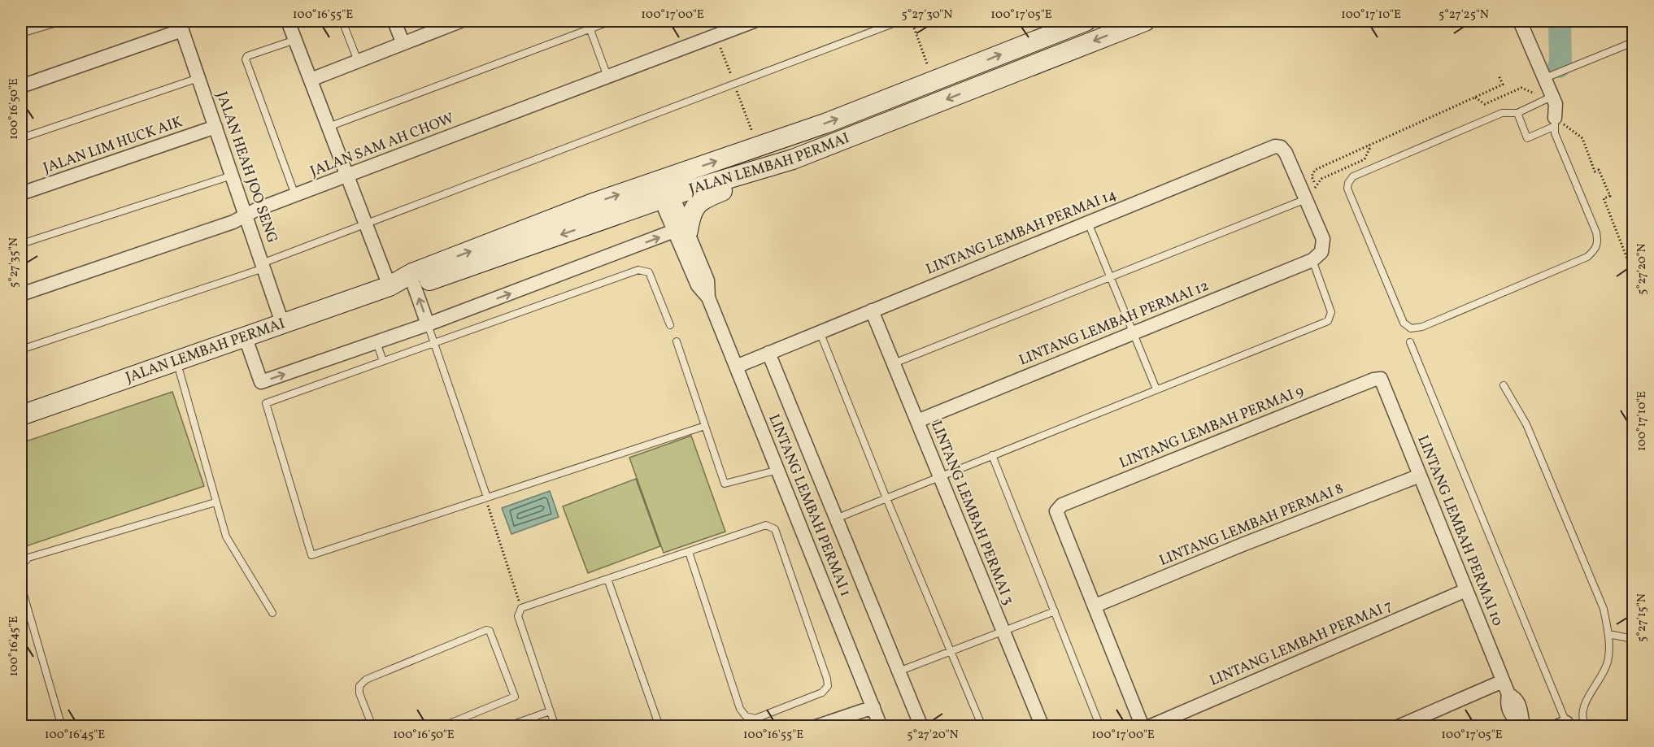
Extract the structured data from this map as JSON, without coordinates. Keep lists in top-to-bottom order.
{
  "streets": {
    "main road": ["JALAN LEMBAH PERMAI"],
    "street": [
      "JALAN LIM HUCK AIK",
      "JALAN SAM AH CHOW",
      "JALAN HEAH JOO SENG",
      "LINTANG LEMBAH PERMAI 14",
      "LINTANG LEMBAH PERMAI 12",
      "LINTANG LEMBAH PERMAI 9",
      "LINTANG LEMBAH PERMAI 1",
      "LINTANG LEMBAH PERMAI 3",
      "LINTANG LEMBAH PERMAI 8",
      "LINTANG LEMBAH PERMAI 10",
      "LINTANG LEMBAH PERMAI 7"
    ]
  },
  "crossings": [
    ["JALAN LIM HUCK AIK", "JALAN HEAH JOO SENG"],
    ["JALAN SAM AH CHOW", "JALAN HEAH JOO SENG"],
    ["JALAN LEMBAH PERMAI", "JALAN HEAH JOO SENG"],
    ["JALAN LEMBAH PERMAI", "LINTANG LEMBAH PERMAI 1"],
    ["LINTANG LEMBAH PERMAI 14", "LINTANG LEMBAH PERMAI 1"],
    ["LINTANG LEMBAH PERMAI 14", "LINTANG LEMBAH PERMAI 3"],
    ["LINTANG LEMBAH PERMAI 12", "LINTANG LEMBAH PERMAI 3"],
    ["LINTANG LEMBAH PERMAI 9", "LINTANG LEMBAH PERMAI 8"],
    ["LINTANG LEMBAH PERMAI 9", "LINTANG LEMBAH PERMAI 10"],
    ["LINTANG LEMBAH PERMAI 8", "LINTANG LEMBAH PERMAI 10"],
    ["LINTANG LEMBAH PERMAI 10", "LINTANG LEMBAH PERMAI 7"]
  ],
  "coordinates": [
    "100°16'55\"E",
    "100°17'00\"E",
    "5°27'30\"N",
    "100°17'05\"E",
    "100°17'10\"E",
    "5°27'25\"N",
    "100°16'50\"E",
    "5°27'35\"N",
    "5°27'20\"N",
    "5°27'15\"N",
    "100°16'45\"E"
  ]
}
